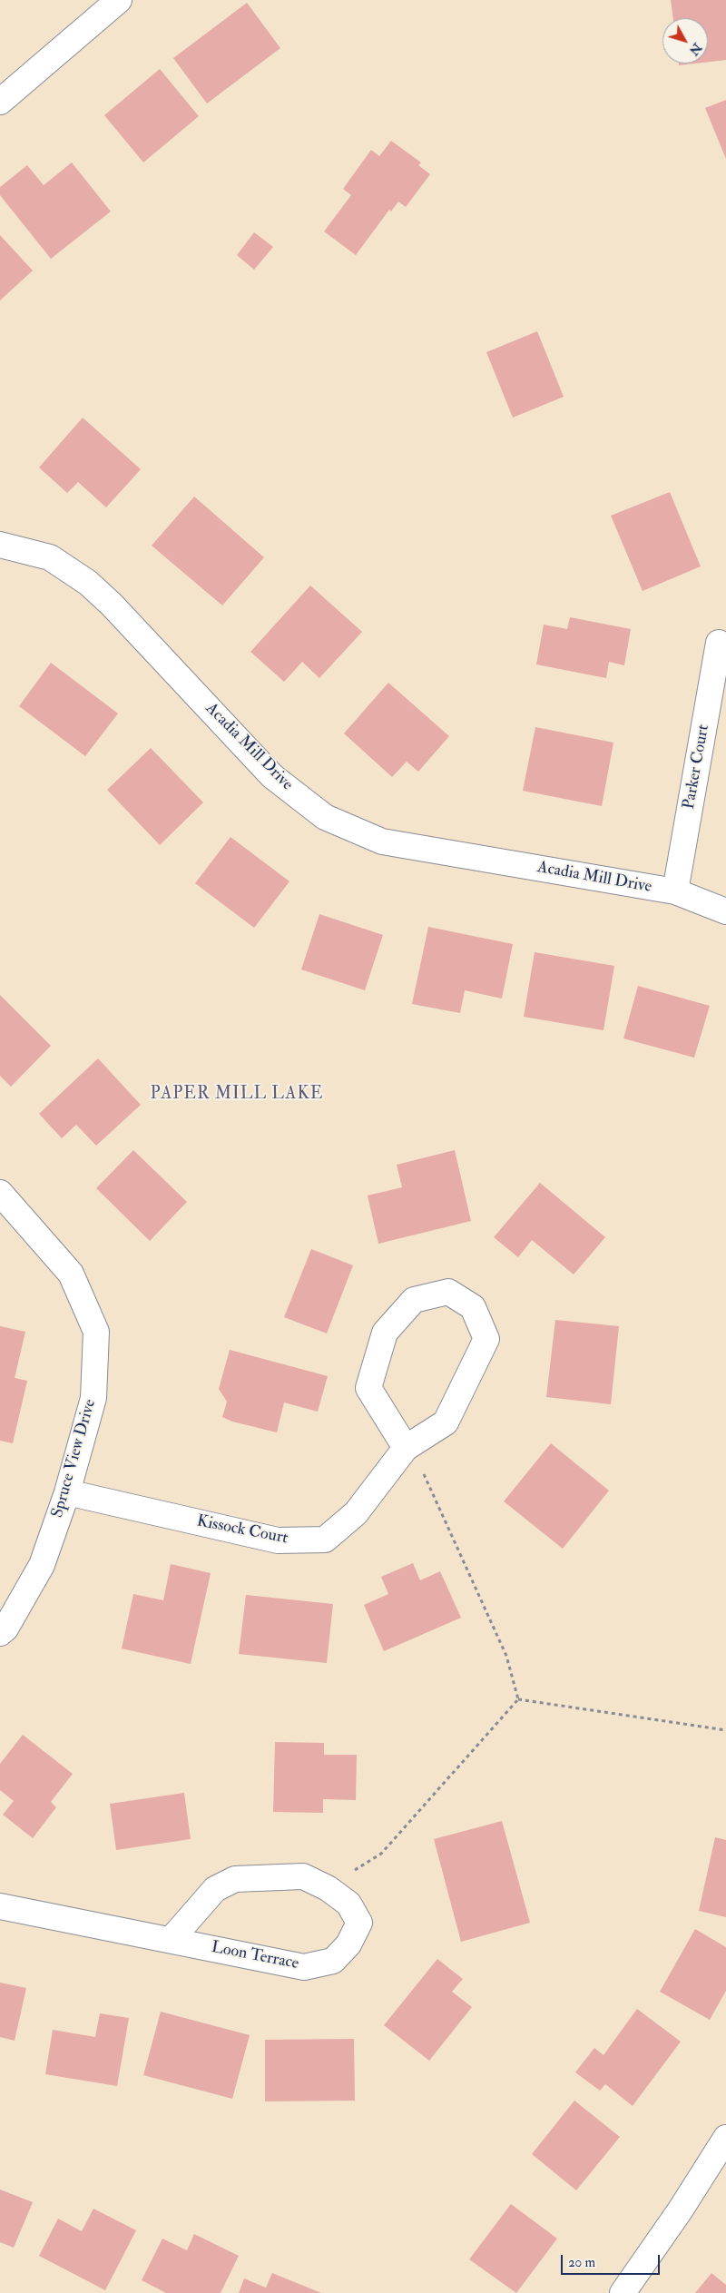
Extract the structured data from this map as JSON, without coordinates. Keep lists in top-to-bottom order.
{
  "streets": {
    "street": [
      "Acadia Mill Drive",
      "Parker Court",
      "Spruce View Drive",
      "Kissock Court",
      "Loon Terrace"
    ]
  },
  "crossings": [
    ["Acadia Mill Drive", "Parker Court"],
    ["Spruce View Drive", "Kissock Court"]
  ],
  "districts": ["PAPER MILL LAKE"],
  "scale_bar": "20 m",
  "north": "bottom right"
}
